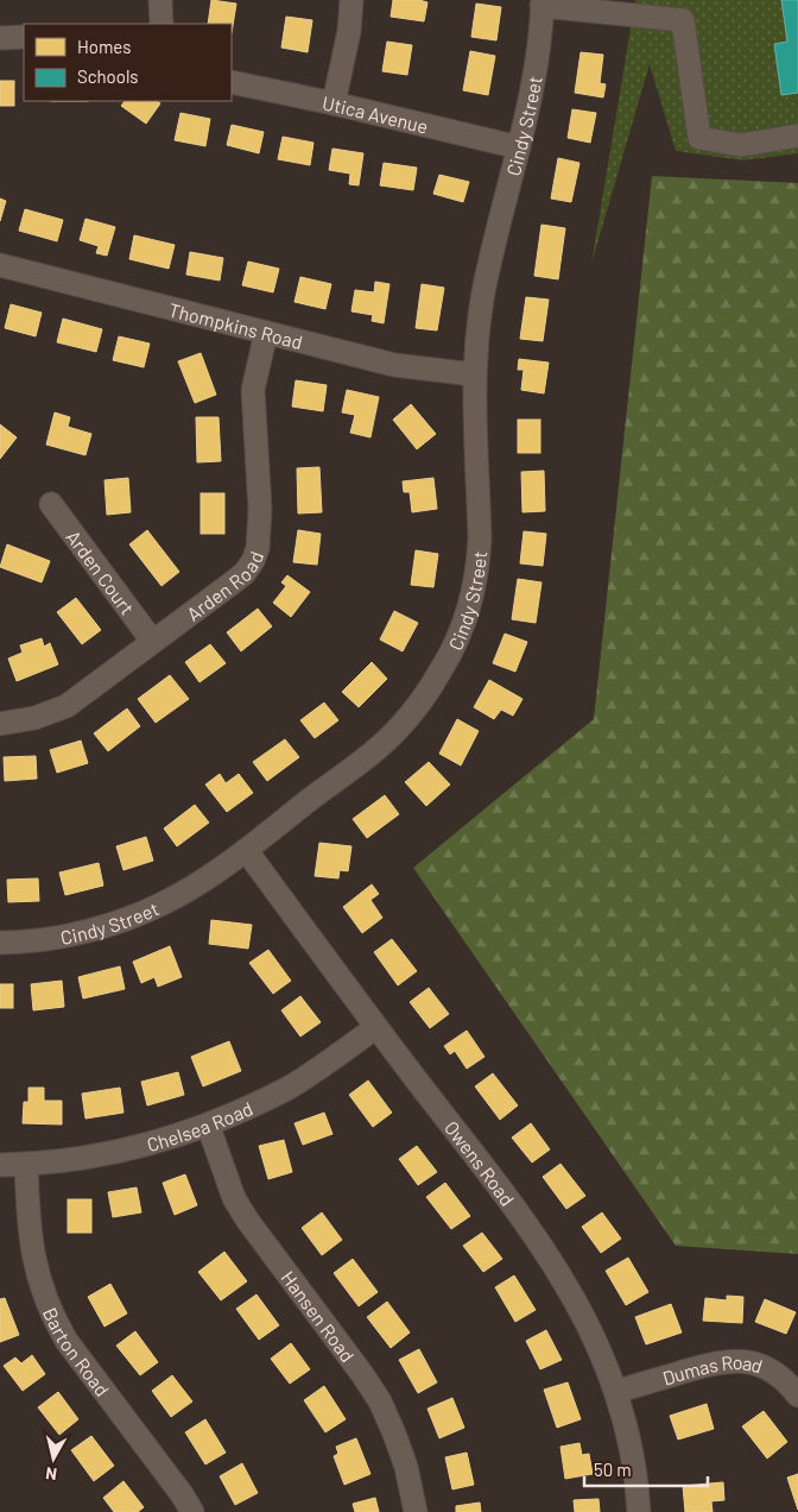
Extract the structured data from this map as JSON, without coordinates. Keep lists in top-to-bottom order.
{
  "streets": {
    "street": [
      "Utica Avenue",
      "Cindy Street",
      "Thompkins Road",
      "Arden Court",
      "Arden Road",
      "Chelsea Road",
      "Owens Road",
      "Hansen Road",
      "Barton Road",
      "Dumas Road"
    ]
  },
  "crossings": [
    ["Utica Avenue", "Cindy Street"],
    ["Cindy Street", "Thompkins Road"],
    ["Cindy Street", "Owens Road"],
    ["Thompkins Road", "Arden Road"],
    ["Arden Court", "Arden Road"],
    ["Chelsea Road", "Owens Road"],
    ["Chelsea Road", "Hansen Road"],
    ["Chelsea Road", "Barton Road"],
    ["Owens Road", "Dumas Road"]
  ],
  "legend": ["Homes", "Schools"],
  "scale_bar": "50 m",
  "north": "bottom"
}
